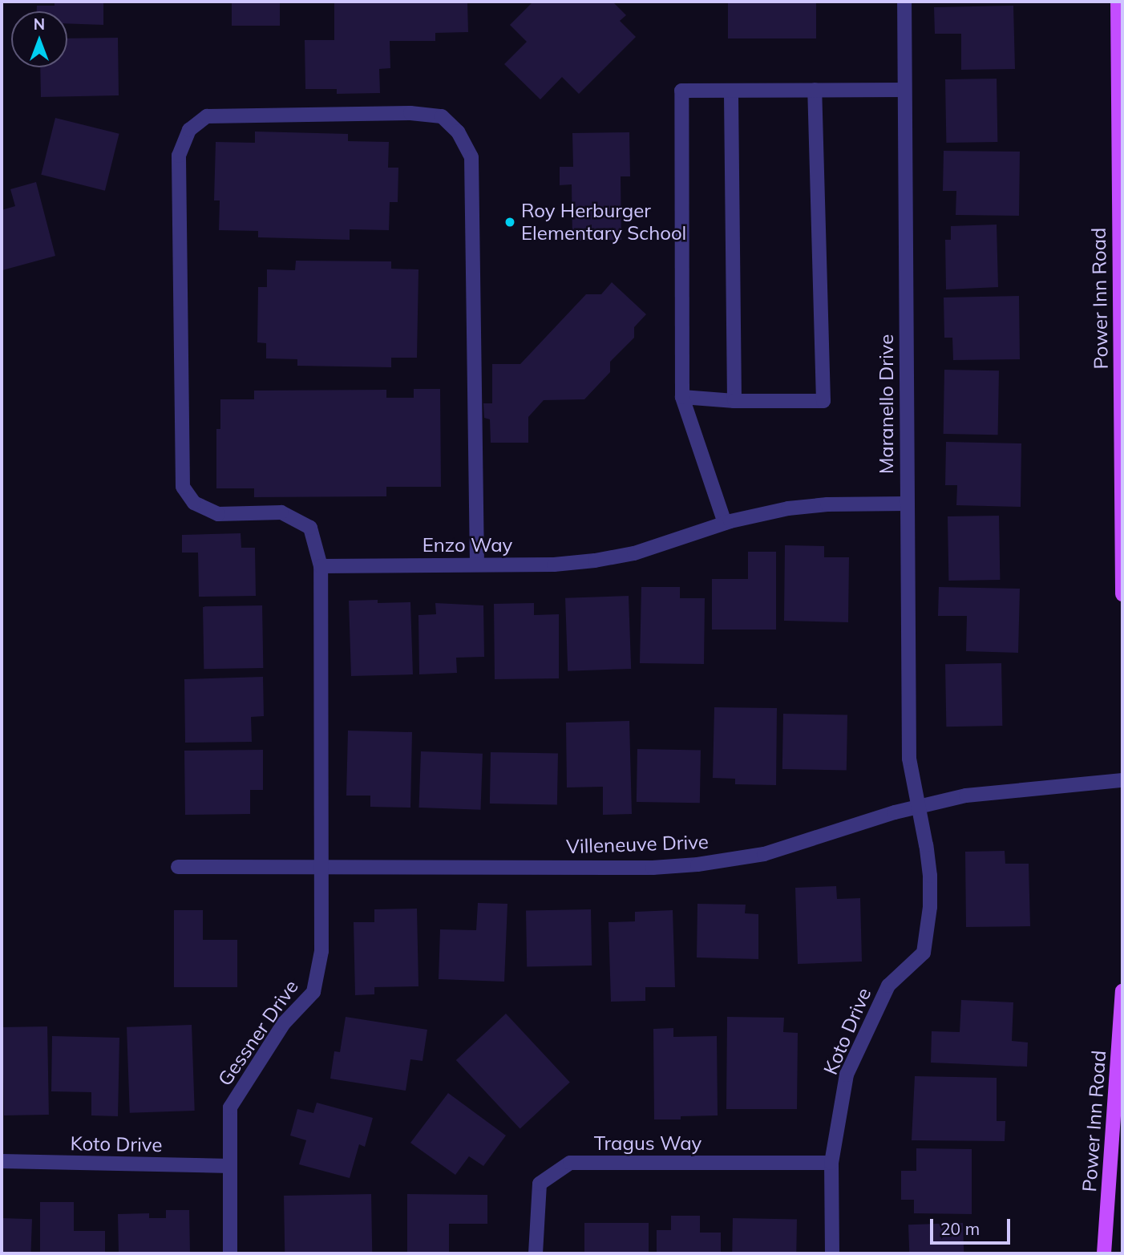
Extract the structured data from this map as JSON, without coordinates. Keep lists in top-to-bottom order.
{
  "streets": {
    "main road": ["Power Inn Road"],
    "street": [
      "Maranello Drive",
      "Enzo Way",
      "Villeneuve Drive",
      "Koto Drive",
      "Gessner Drive",
      "Tragus Way"
    ]
  },
  "crossings": [
    ["Maranello Drive", "Enzo Way"],
    ["Maranello Drive", "Villeneuve Drive"],
    ["Maranello Drive", "Koto Drive"],
    ["Villeneuve Drive", "Koto Drive"],
    ["Villeneuve Drive", "Gessner Drive"],
    ["Koto Drive", "Gessner Drive"],
    ["Koto Drive", "Tragus Way"]
  ],
  "places": ["Roy Herburger Elementary School"],
  "scale_bar": "20 m",
  "north": "top"
}
